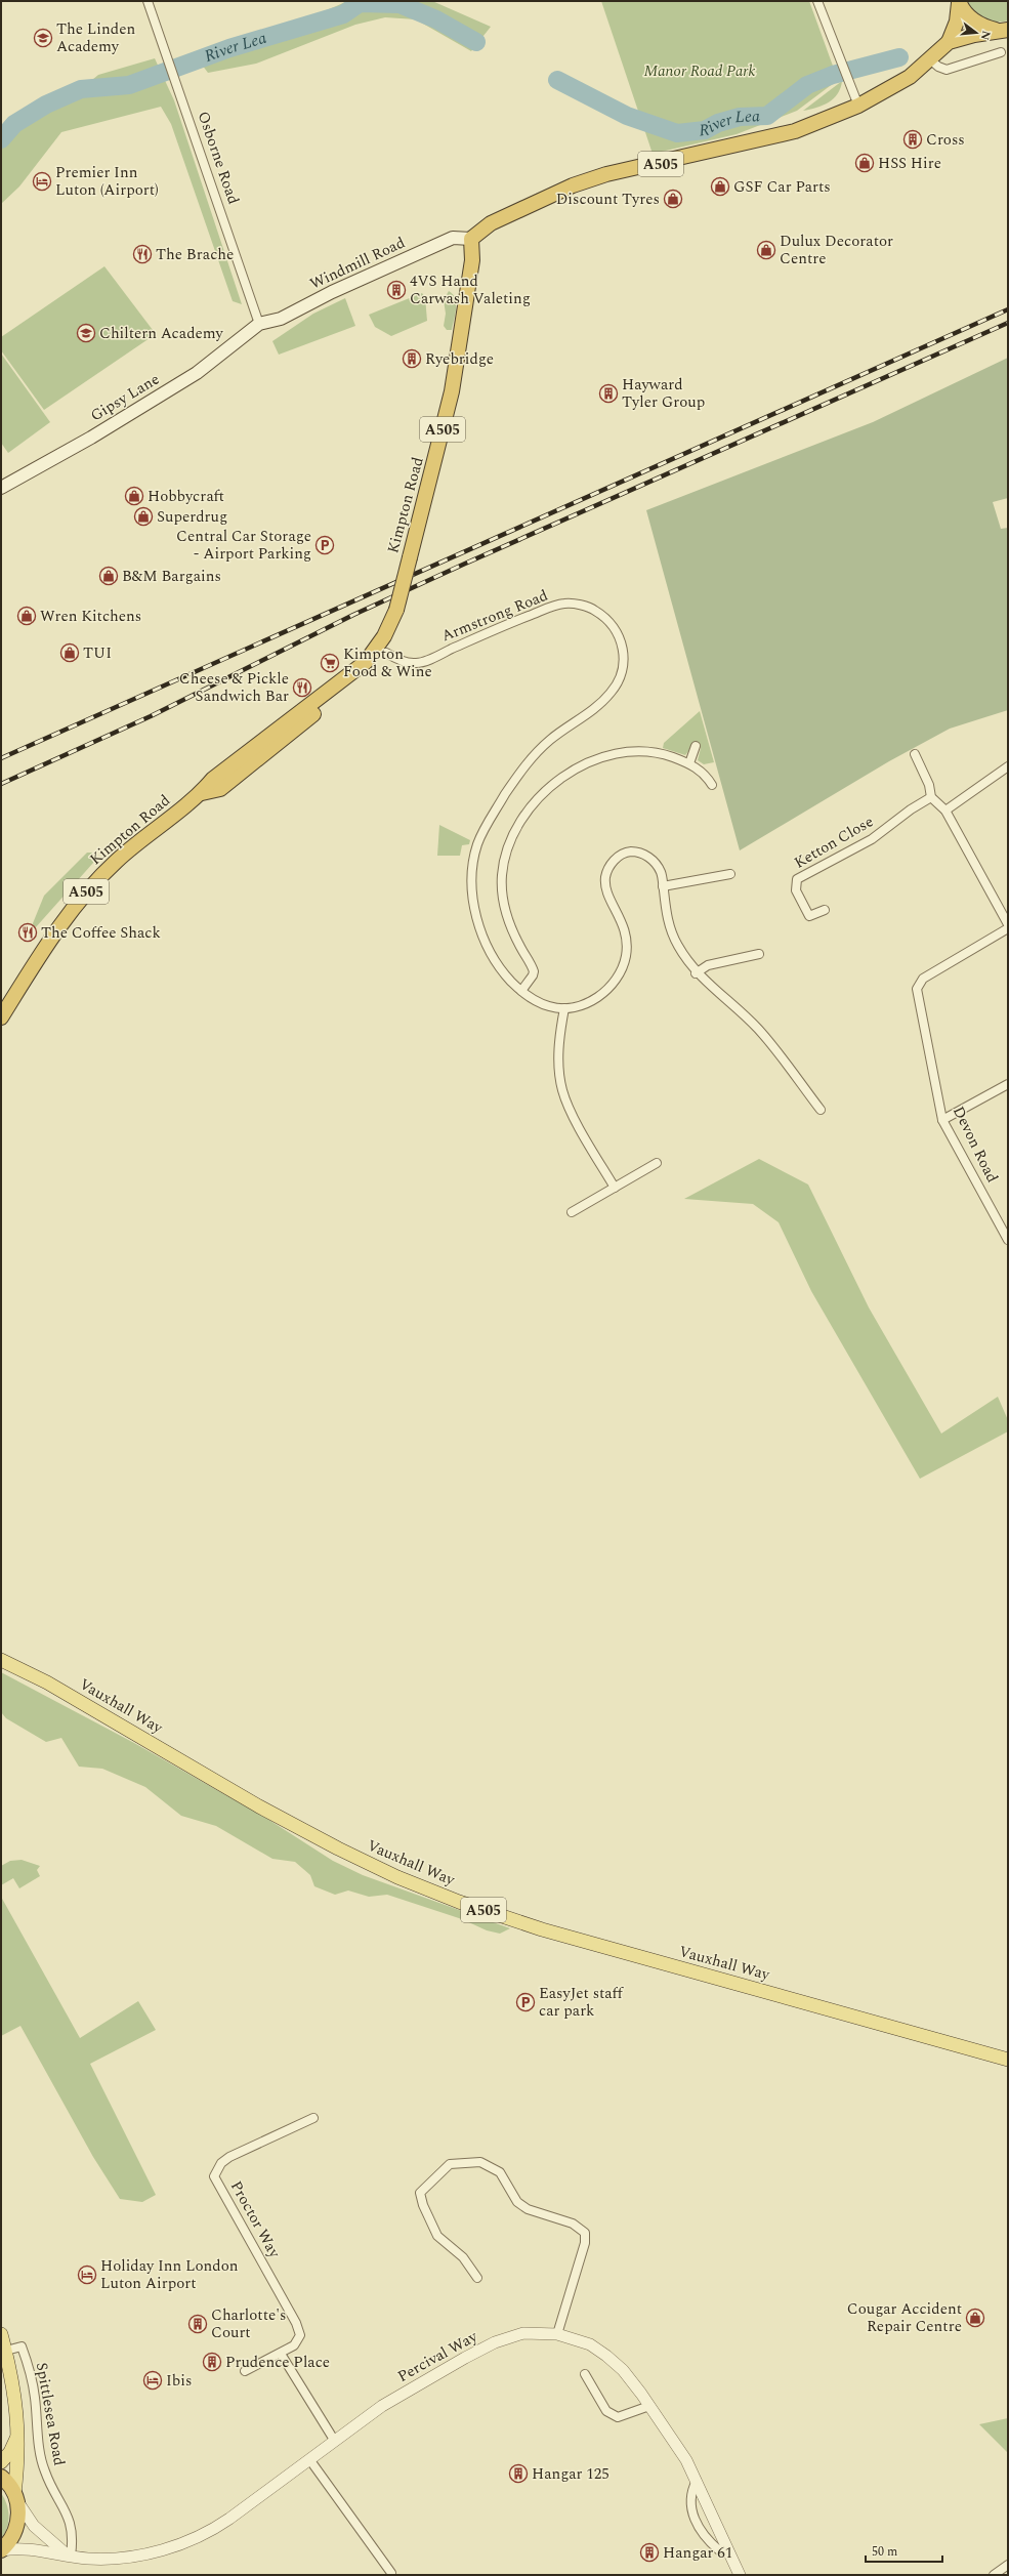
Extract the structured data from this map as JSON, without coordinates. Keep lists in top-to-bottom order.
{
  "streets": {
    "highway": ["A505", "Kimpton Road"],
    "main road": ["Windmill Road", "Gipsy Lane", "Vauxhall Way"],
    "street": [
      "Osborne Road",
      "Armstrong Road",
      "Ketton Close",
      "Devon Road",
      "Proctor Way",
      "Percival Way",
      "Spittlesea Road"
    ]
  },
  "crossings": [
    ["Osborne Road", "Windmill Road"],
    ["Osborne Road", "Gipsy Lane"],
    ["A505", "Windmill Road"],
    ["A505", "Kimpton Road"],
    ["Windmill Road", "Gipsy Lane"],
    ["Windmill Road", "Kimpton Road"],
    ["Kimpton Road", "Armstrong Road"],
    ["Percival Way", "Spittlesea Road"]
  ],
  "water": ["River Lea"],
  "parks": ["Manor Road Park"],
  "places": {
    "school or university": ["The Linden Academy", "Chiltern Academy"],
    "building": [
      "Cross",
      "4VS Hand Carwash Valeting",
      "Ryebridge",
      "Hayward Tyler Group",
      "Charlotte's Court",
      "Prudence Place",
      "Hangar 125",
      "Hangar 61"
    ],
    "shop": [
      "HSS Hire",
      "GSF Car Parts",
      "Discount Tyres",
      "Dulux Decorator Centre",
      "Hobbycraft",
      "Superdrug",
      "B&M Bargains",
      "Wren Kitchens",
      "TUI",
      "Cougar Accident Repair Centre"
    ],
    "hotel": ["Premier Inn Luton (Airport)", "Holiday Inn London Luton Airport", "Ibis"],
    "restaurant": ["The Brache", "Cheese & Pickle Sandwich Bar", "The Coffee Shack"],
    "parking": ["Central Car Storage - Airport Parking", "EasyJet staff car park"],
    "supermarket": ["Kimpton Food & Wine"]
  },
  "scale_bar": "50 m",
  "north": "right"
}
